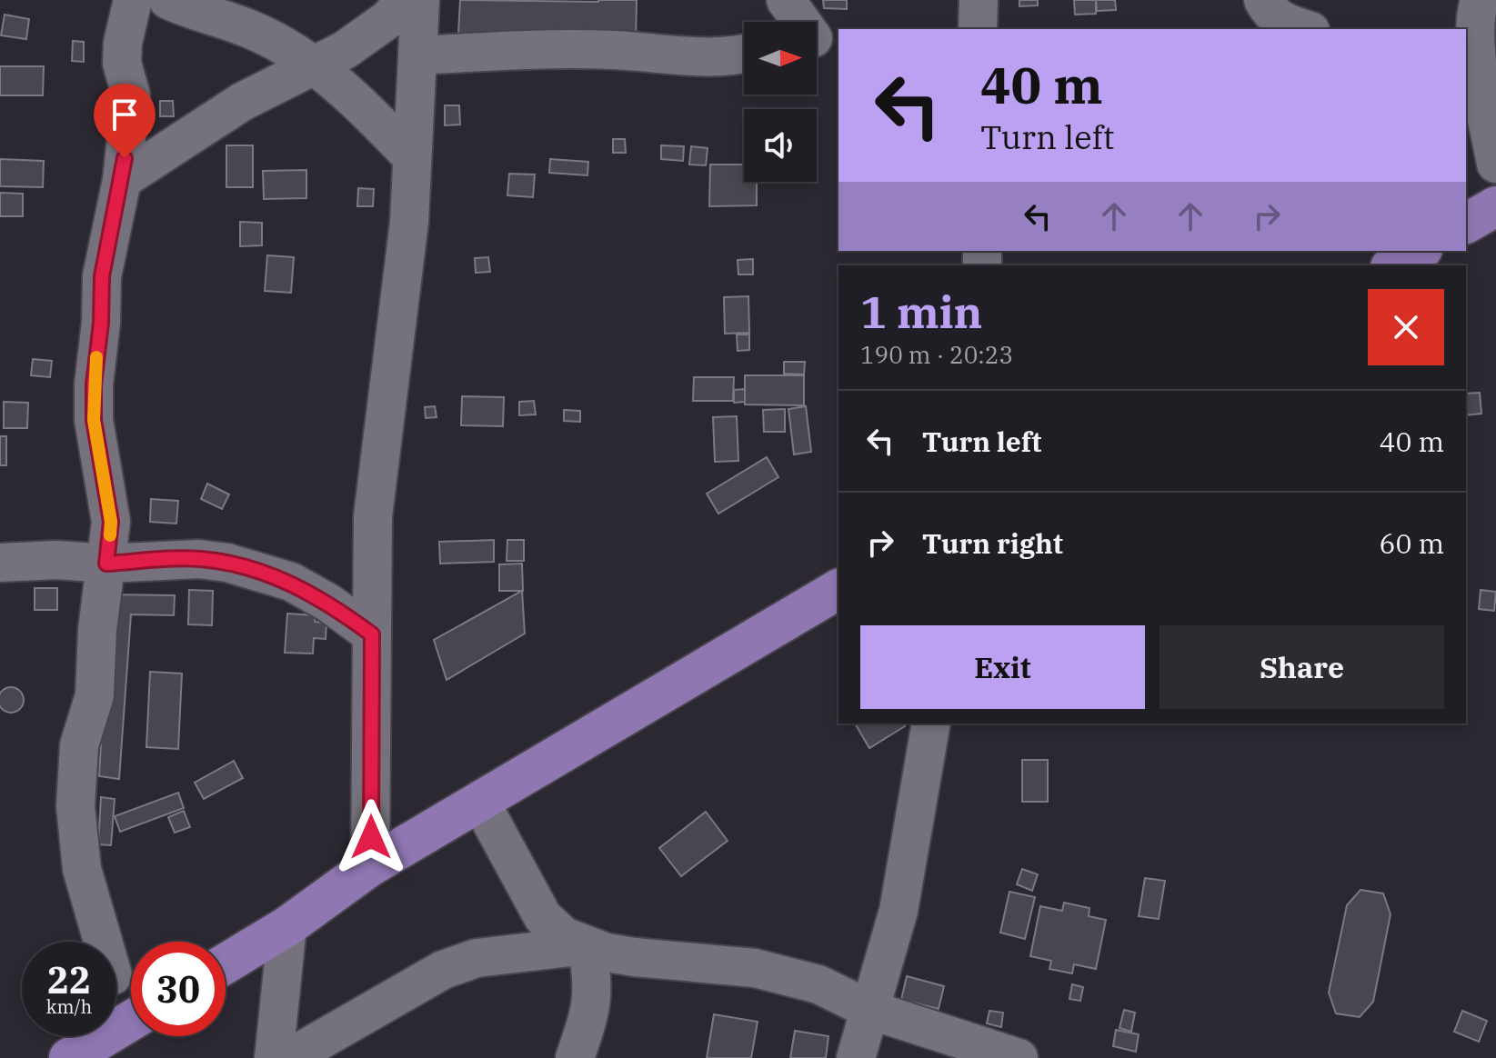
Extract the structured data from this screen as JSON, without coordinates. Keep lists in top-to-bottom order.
{
  "north": "right",
  "page": {
    "turn": ["40 m", "Turn left"],
    "heading": ["1 min", "190 m · 20:23"],
    "list": [
      {
        "name": "Turn left",
        "value": "40 m"
      },
      {
        "name": "Turn right",
        "value": "60 m"
      }
    ],
    "buttons": ["Exit", "Share"],
    "speed": "22 km/h",
    "limit": "30"
  }
}
